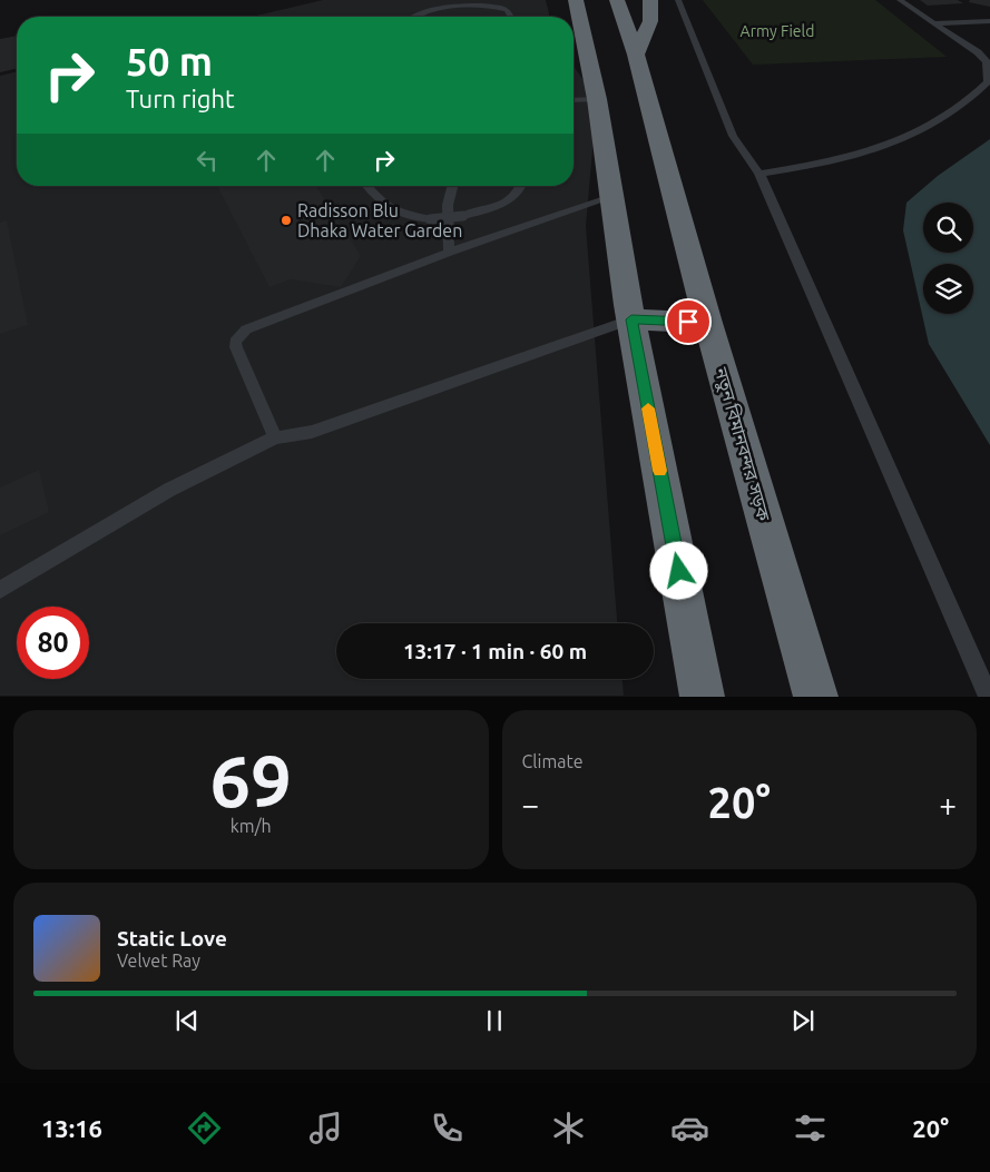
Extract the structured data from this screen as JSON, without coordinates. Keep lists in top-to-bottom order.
{
  "streets": {
    "highway": ["নতুন বিমানবন্দর সড়ক"]
  },
  "parks": ["Army Field"],
  "places": ["Radisson Blu Dhaka Water Garden"],
  "page": {
    "turn": ["50 m", "Turn right"],
    "limit": "80",
    "trip": "13:17 · 1 min · 60 m",
    "tile": [
      ["69", "km/h"],
      "Climate"
    ],
    "heat": ["−", "20°", "+"],
    "song": ["Static Love", "Velvet Ray"],
    "tabs": ["13:16", "20°"]
  }
}
